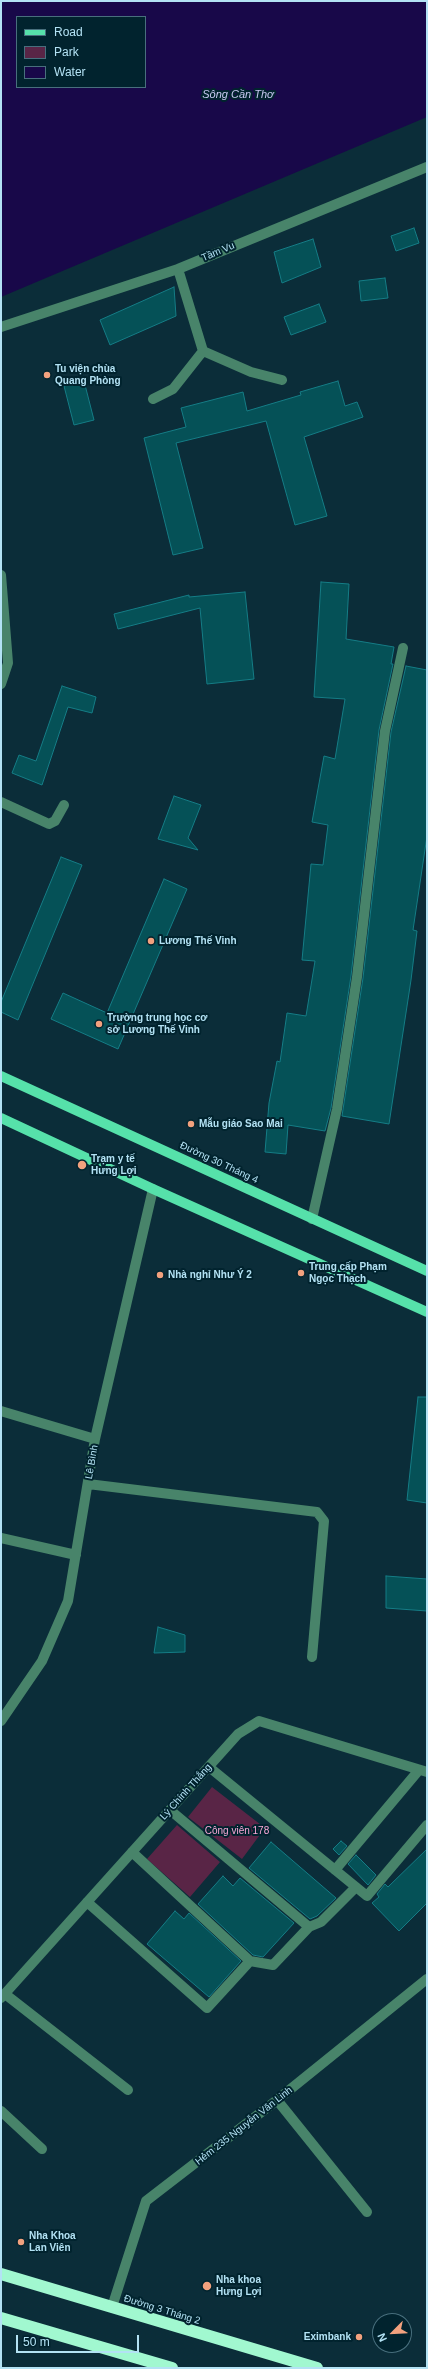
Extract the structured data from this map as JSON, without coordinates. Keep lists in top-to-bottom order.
{
  "streets": {
    "highway": ["Đường 3 Tháng 2"],
    "main road": ["Đường 30 Tháng 4"],
    "street": [
      "Tầm Vu",
      "Lê Bình",
      "Lý Chính Thắng",
      "Hẻm 235 Nguyễn Văn Linh"
    ]
  },
  "crossings": [
    ["Hẻm 235 Nguyễn Văn Linh", "Đường 3 Tháng 2"]
  ],
  "water": ["Sông Cần Thơ"],
  "parks": ["Công viên 178"],
  "places": [
    "Tu viện chùa Quang Phòng",
    "Lương Thế Vinh",
    "Trường trung học cơ sở Lương Thế Vinh",
    "Mẫu giáo Sao Mai",
    "Trạm y tế Hưng Lợi",
    "Trung cấp Phạm Ngọc Thạch",
    "Nhà nghỉ Như Ý 2",
    "Nha Khoa Lan Viên",
    "Nha khoa Hưng Lợi",
    "Eximbank"
  ],
  "legend": ["Road", "Park", "Water"],
  "scale_bar": "50 m",
  "north": "bottom left"
}
